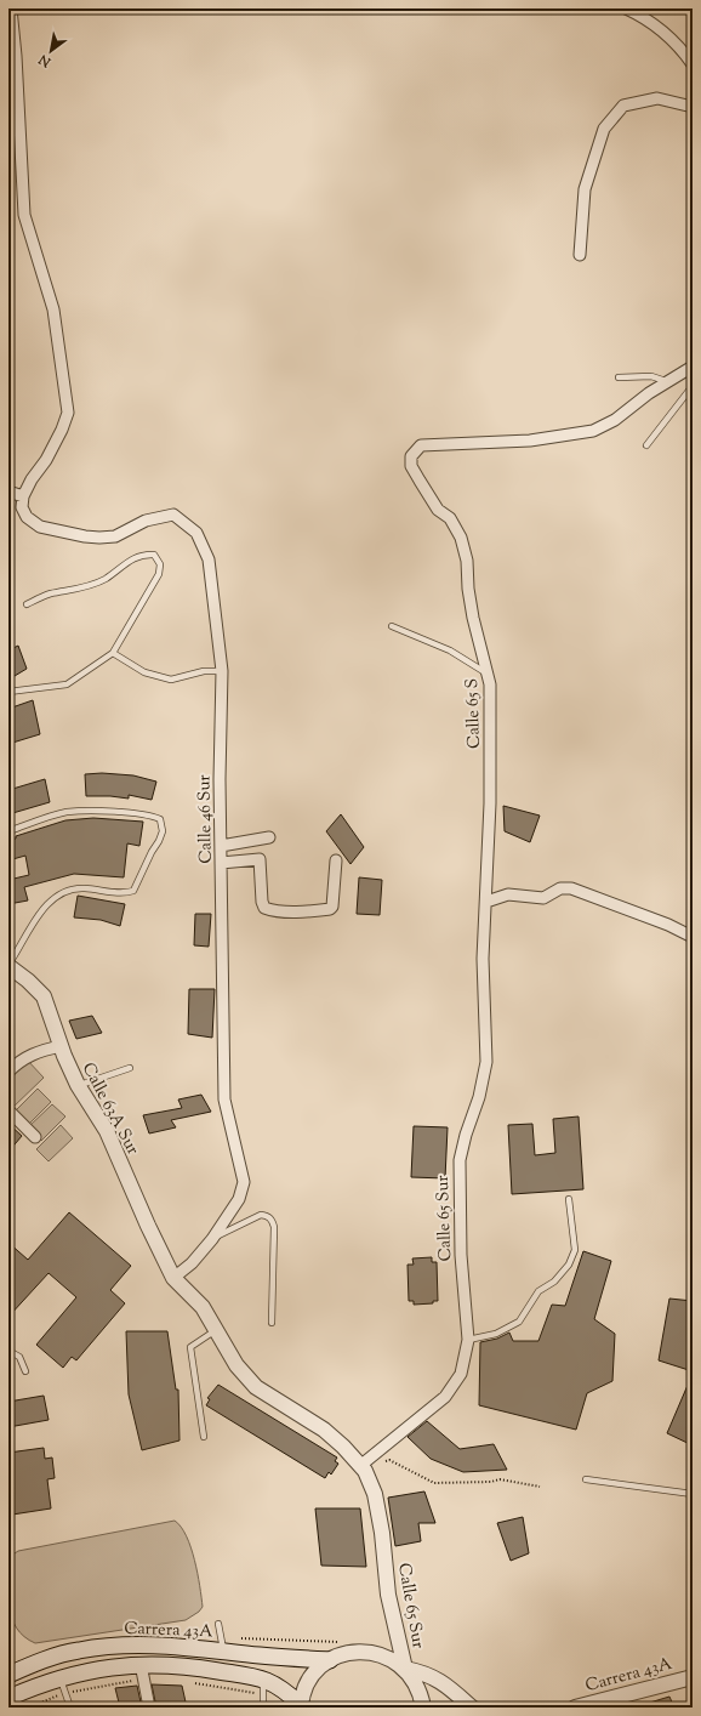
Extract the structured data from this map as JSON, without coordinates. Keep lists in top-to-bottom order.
{
  "streets": {
    "main road": ["Carrera 43A"],
    "street": [
      "Calle 65 S",
      "Calle 46 Sur",
      "Calle 63A Sur",
      "Calle 65 Sur"
    ]
  },
  "crossings": [
    ["Calle 65 S", "Calle 65 Sur"],
    ["Calle 46 Sur", "Calle 63A Sur"],
    ["Calle 46 Sur", "Calle 65 Sur"],
    ["Calle 63A Sur", "Calle 65 Sur"]
  ],
  "north": "bottom left"
}
